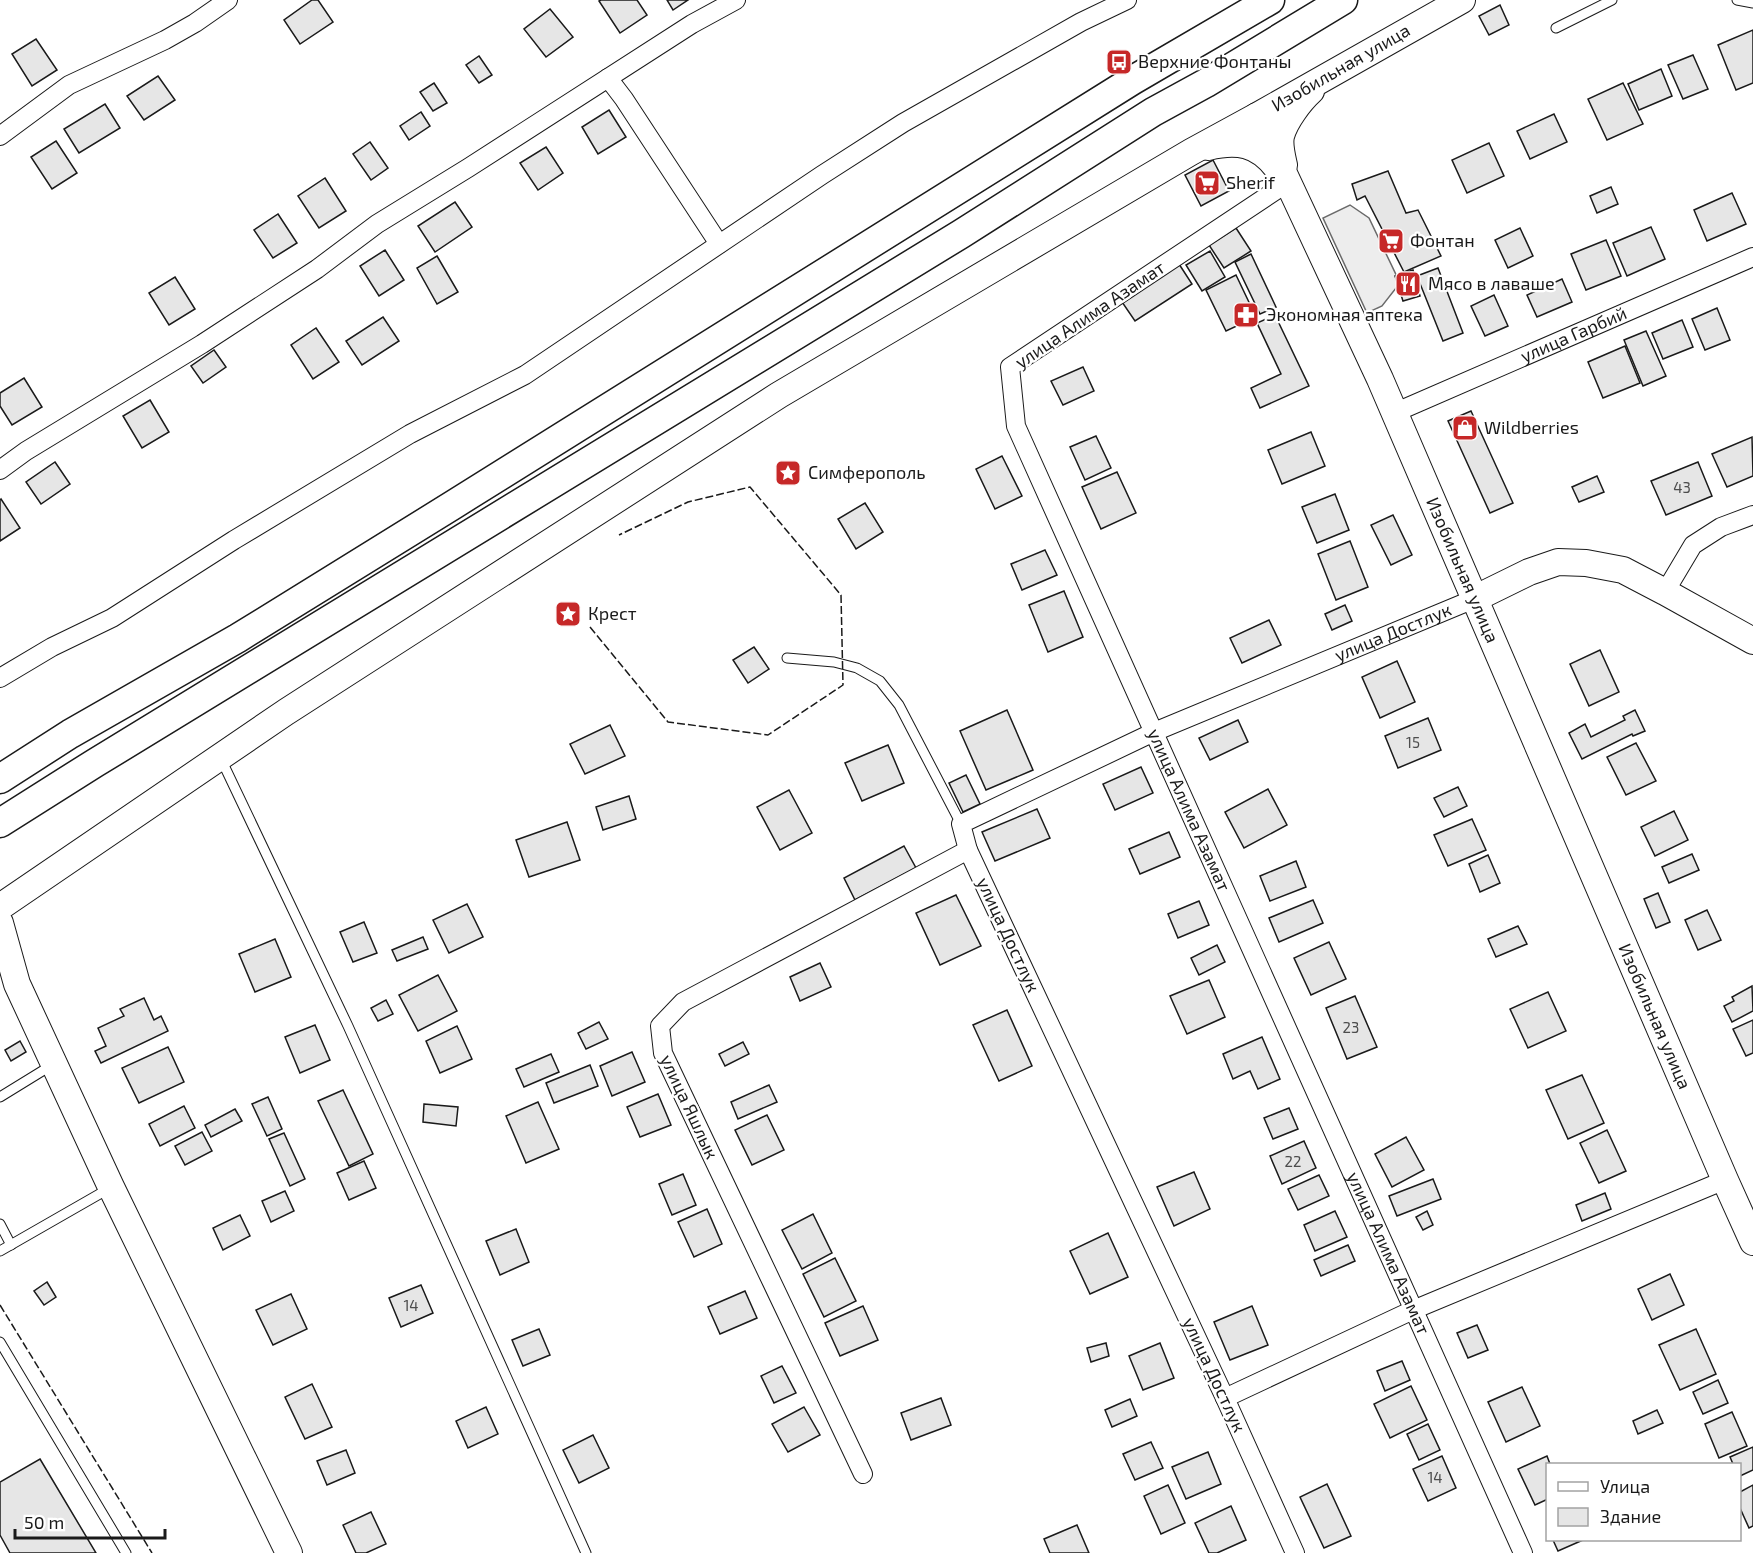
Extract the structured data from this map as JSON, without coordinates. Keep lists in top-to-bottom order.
{
  "streets": {
    "main road": ["Изобильная улица"],
    "street": [
      "улица Алима Азамат",
      "улица Гарбий",
      "улица Достлук",
      "улица Яшлык"
    ]
  },
  "crossings": [
    ["Изобильная улица", "улица Алима Азамат"],
    ["Изобильная улица", "улица Гарбий"],
    ["Изобильная улица", "улица Достлук"],
    ["улица Алима Азамат", "улица Достлук"],
    ["улица Достлук", "улица Яшлык"]
  ],
  "places": {
    "bus stop": ["Верхние Фонтаны"],
    "supermarket": ["Sherif", "Фонтан"],
    "restaurant": ["Мясо в лаваше"],
    "pharmacy": ["Экономная аптека"],
    "shop": ["Wildberries"],
    "place": ["Симферополь", "Крест"]
  },
  "house_numbers": [
    "43",
    "15",
    "23",
    "22",
    "14",
    "14"
  ],
  "legend": ["Улица", "Здание"],
  "scale_bar": "50 m"
}
